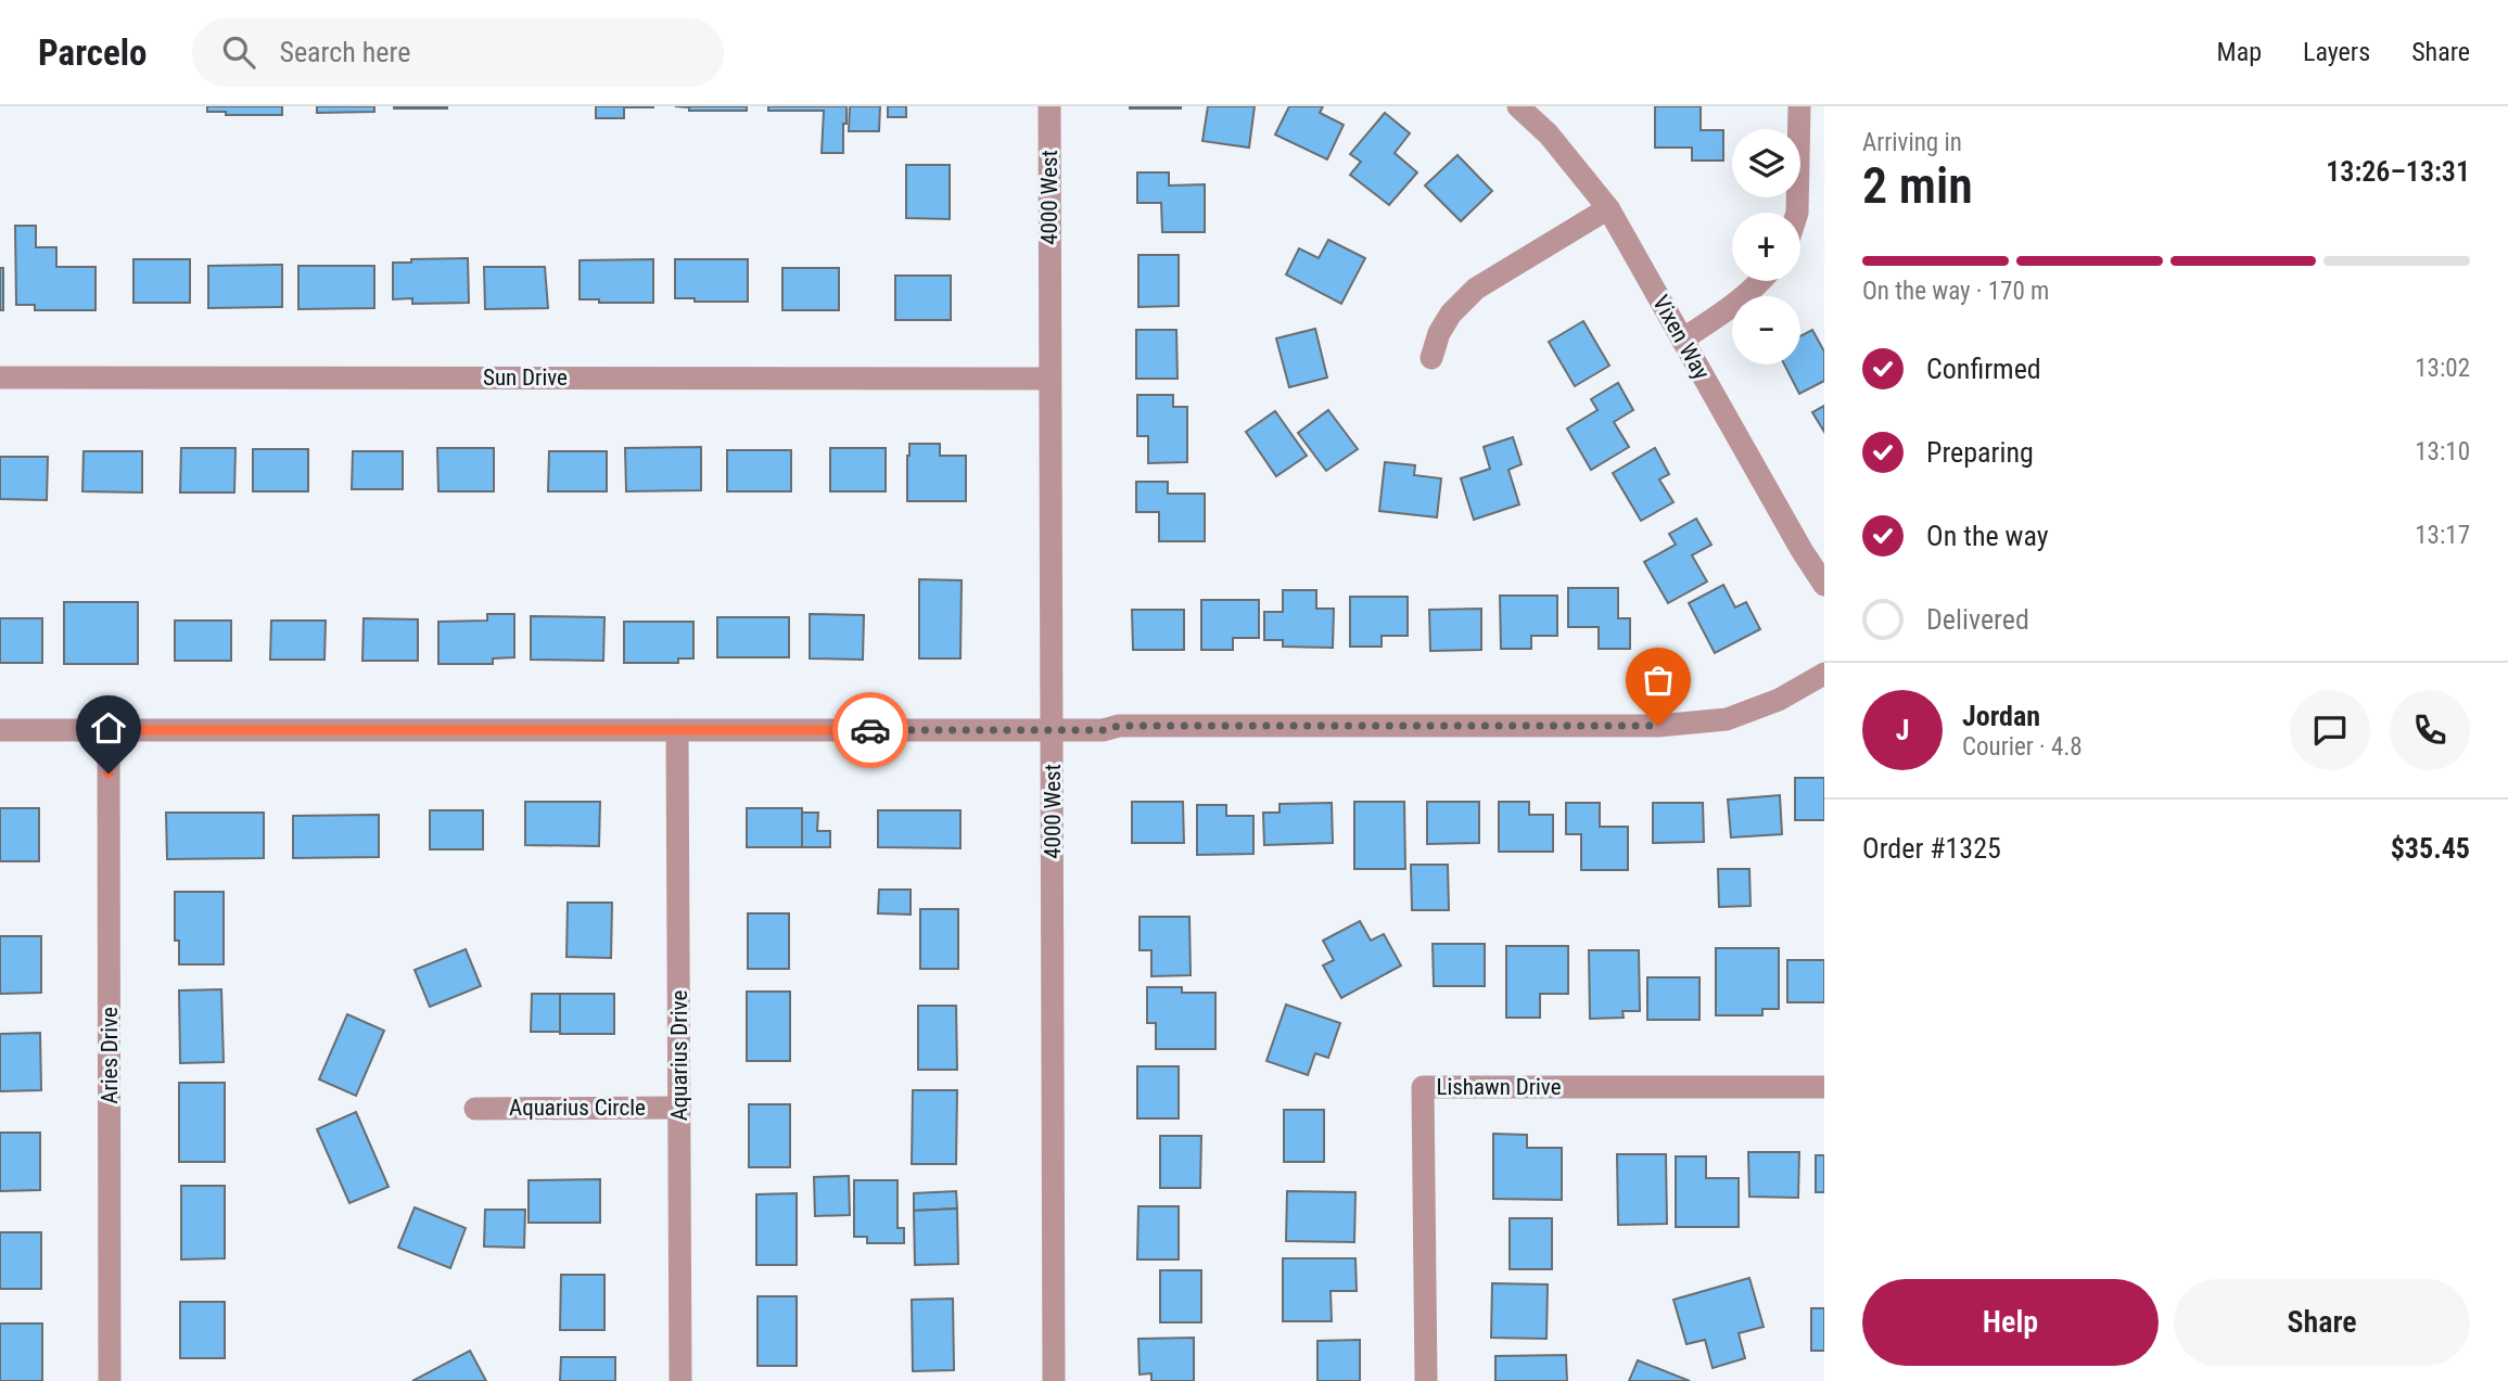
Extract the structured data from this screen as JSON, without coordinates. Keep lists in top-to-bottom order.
{
  "streets": {
    "street": [
      "4000 West",
      "Vixen Way",
      "Sun Drive",
      "Aries Drive",
      "Aquarius Drive",
      "Lishawn Drive",
      "Aquarius Circle"
    ]
  },
  "crossings": [
    ["4000 West", "Sun Drive"],
    ["Aquarius Drive", "Aquarius Circle"]
  ],
  "page": {
    "header": "Parcelo",
    "search": "Search here",
    "nav": ["Map", "Layers", "Share"],
    "heading": ["2 min", "Arriving in", "13:26–13:31"],
    "panel": [
      "Jordan",
      "Courier · 4.8",
      "Order #1325",
      "$35.45"
    ],
    "map_buttons": ["+", "−"],
    "bar": "On the way · 170 m",
    "list": [
      ["Confirmed", "13:02"],
      ["Preparing", "13:10"],
      ["On the way", "13:17"],
      "Delivered"
    ],
    "round": "J",
    "buttons": ["Help", "Share"]
  }
}
